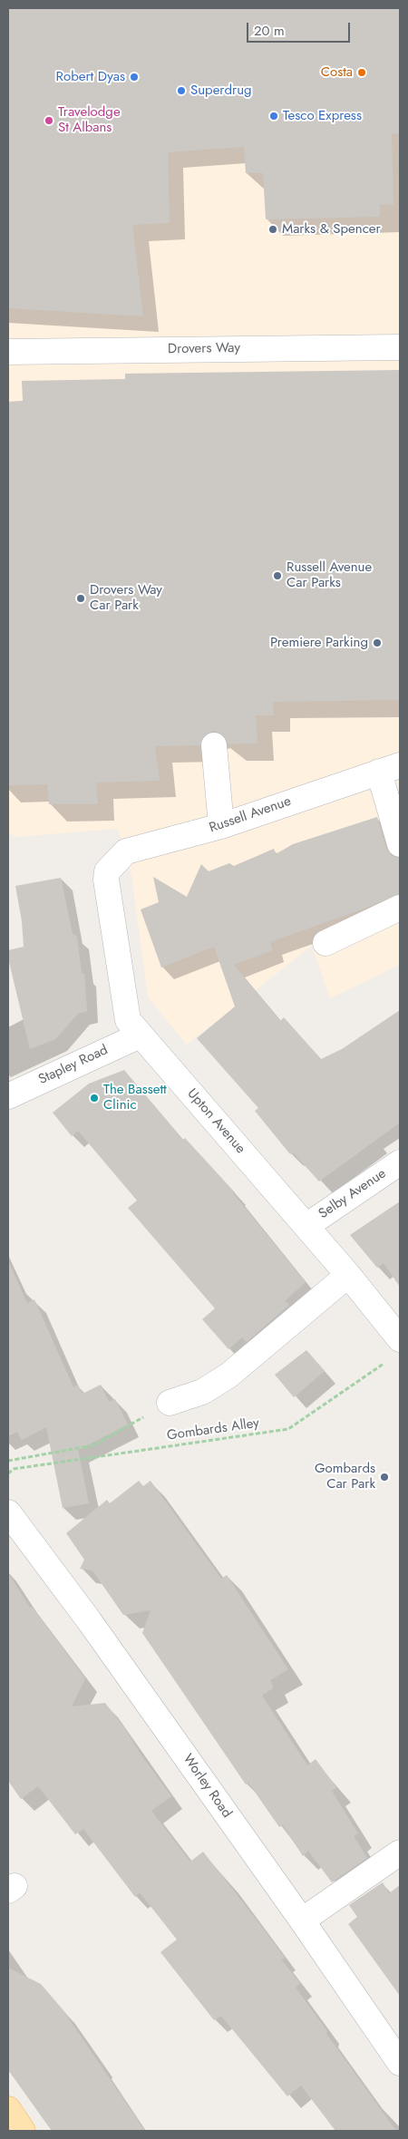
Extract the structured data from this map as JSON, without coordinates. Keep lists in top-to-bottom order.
{
  "streets": {
    "street": [
      "Drovers Way",
      "Russell Avenue",
      "Stapley Road",
      "Upton Avenue",
      "Selby Avenue",
      "Worley Road"
    ],
    "path": ["Gombards Alley"]
  },
  "crossings": [
    ["Russell Avenue", "Upton Avenue"],
    ["Stapley Road", "Upton Avenue"],
    ["Upton Avenue", "Selby Avenue"]
  ],
  "places": [
    "Costa",
    "Robert Dyas",
    "Superdrug",
    "Tesco Express",
    "Travelodge St Albans",
    "Marks & Spencer",
    "Russell Avenue Car Parks",
    "Drovers Way Car Park",
    "Premiere Parking",
    "The Bassett Clinic",
    "Gombards Car Park"
  ],
  "scale_bar": "20 m"
}
